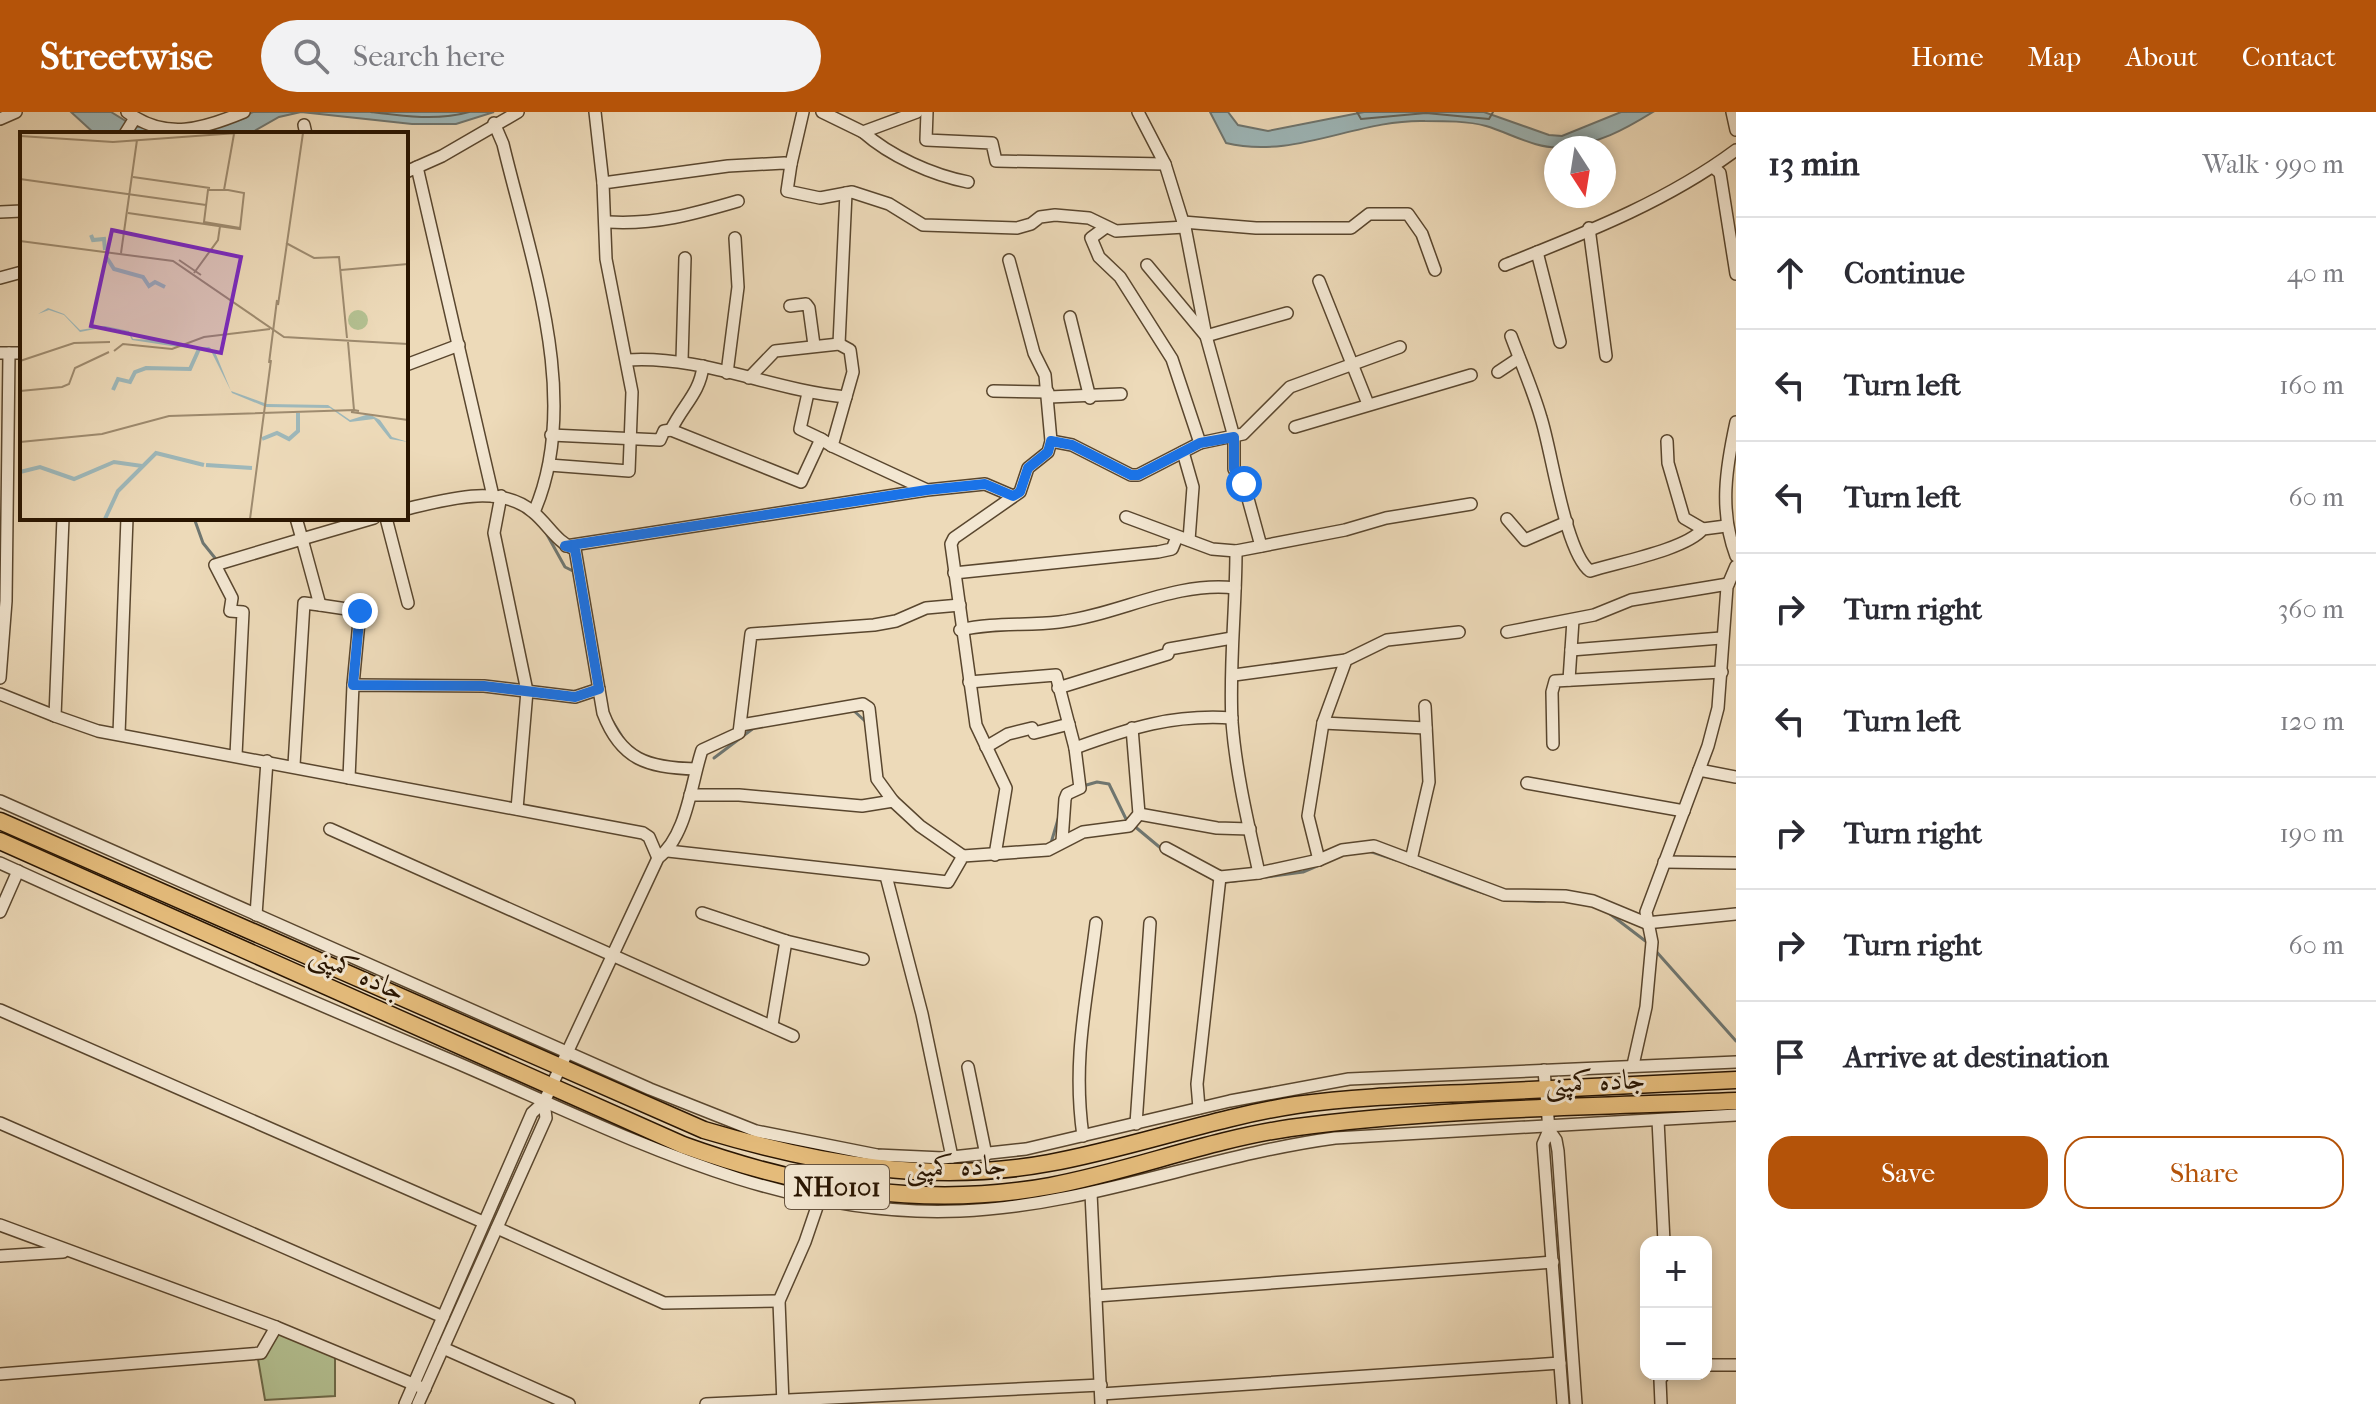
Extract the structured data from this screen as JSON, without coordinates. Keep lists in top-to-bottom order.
{
  "streets": {
    "highway": ["جاده کمپنی", "NH0101"]
  },
  "north": "bottom",
  "page": {
    "header": "Streetwise",
    "search": "Search here",
    "nav": [
      "Home",
      "Map",
      "About",
      "Contact"
    ],
    "heading": ["13 min", "Walk · 990 m"],
    "list": [
      ["Continue", "40 m"],
      ["Turn left", "160 m"],
      ["Turn left", "60 m"],
      ["Turn right", "360 m"],
      ["Turn left", "120 m"],
      ["Turn right", "190 m"],
      ["Turn right", "60 m"],
      "Arrive at destination"
    ],
    "buttons": ["Save", "Share"],
    "map_buttons": ["+", "−"]
  }
}
